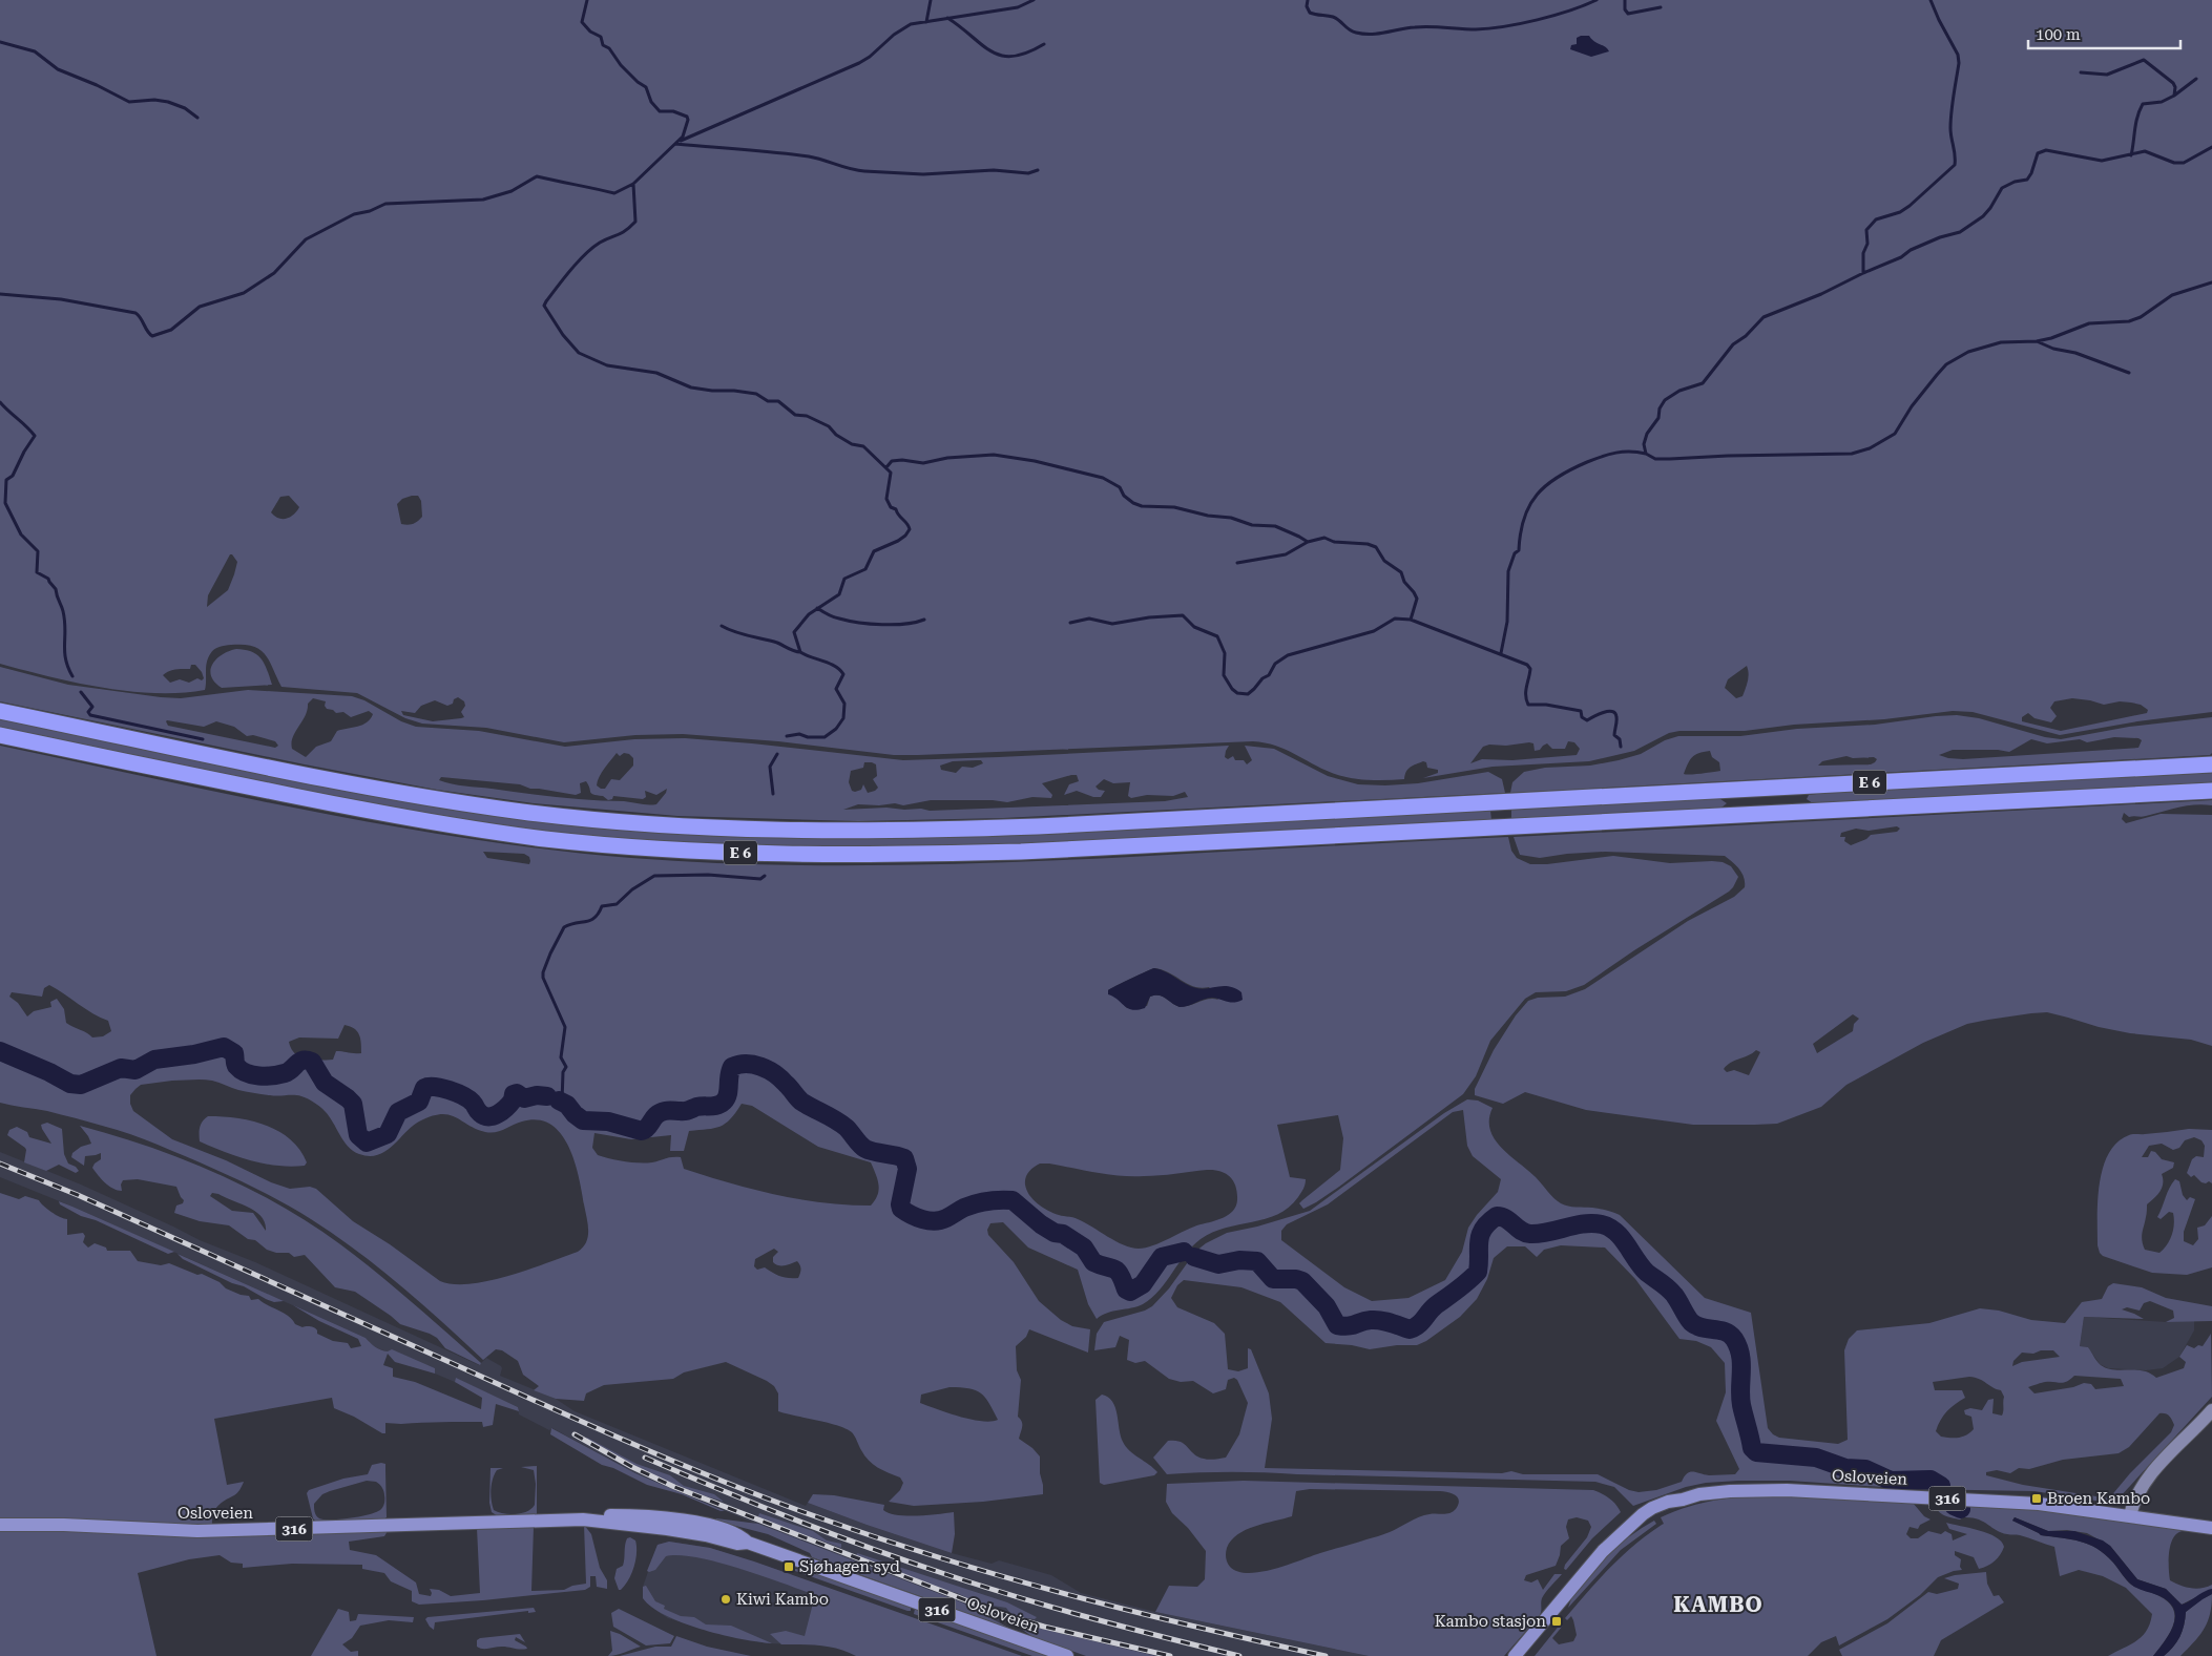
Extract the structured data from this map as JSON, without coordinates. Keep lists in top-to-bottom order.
{
  "streets": {
    "highway": ["E 6"],
    "main road": ["Osloveien", "316"]
  },
  "districts": ["KAMBO"],
  "places": {
    "transit": ["Broen Kambo", "Sjøhagen syd", "Kambo stasjon"],
    "other": ["Kiwi Kambo"]
  },
  "scale_bar": "100 m"
}
